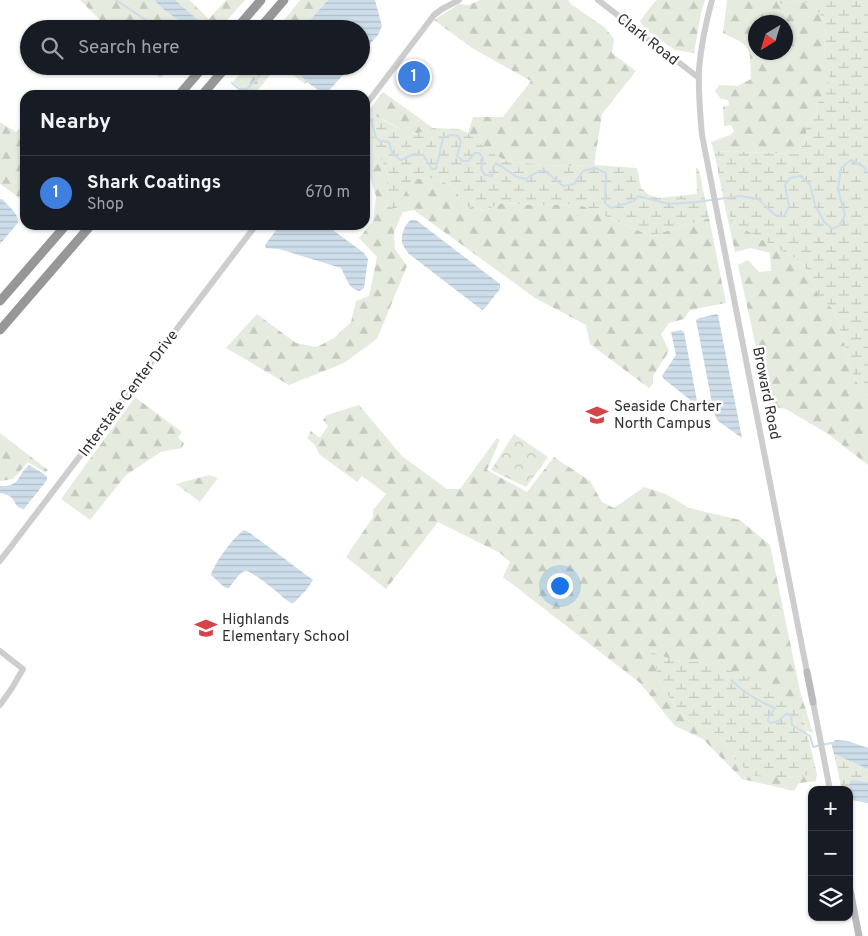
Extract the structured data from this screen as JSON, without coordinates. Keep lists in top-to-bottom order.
{
  "streets": {
    "main road": ["Broward Road"],
    "street": ["Clark Road", "Interstate Center Drive"]
  },
  "crossings": [
    ["Clark Road", "Broward Road"]
  ],
  "places": {
    "school or university": ["Seaside Charter North Campus", "Highlands Elementary School"]
  },
  "north": "bottom left",
  "page": {
    "search": "Search here",
    "pins": "1",
    "heading": "Nearby",
    "list": [
      {
        "mark": "1",
        "name": "Shark Coatings",
        "note": "Shop",
        "value": "670 m"
      }
    ],
    "map_buttons": ["+", "−"]
  }
}
